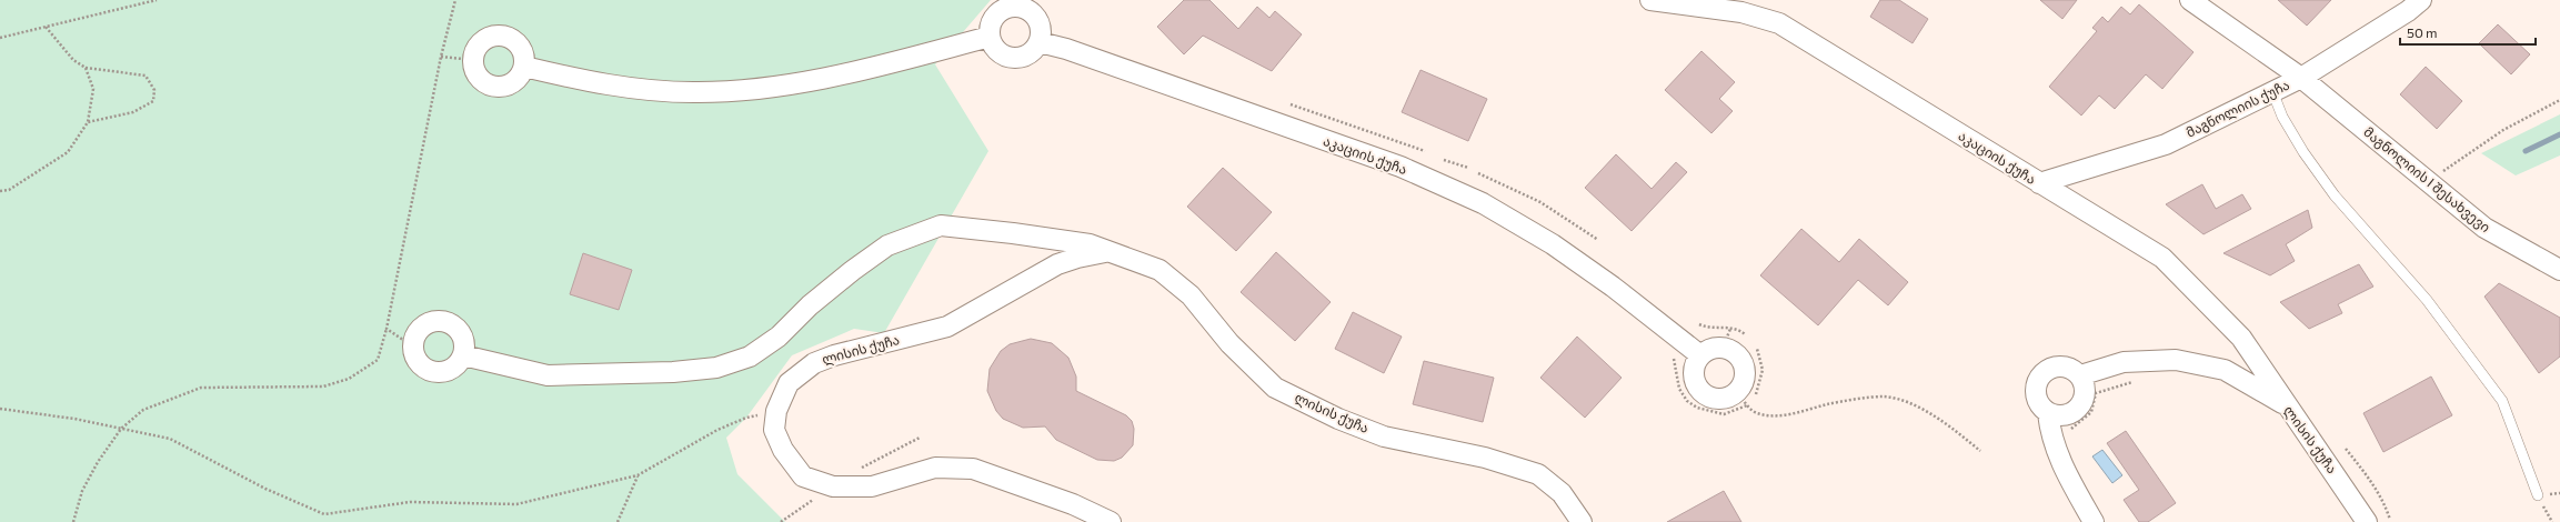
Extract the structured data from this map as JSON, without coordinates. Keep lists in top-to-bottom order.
{
  "streets": {
    "street": [
      "მაგნოლიის ქუჩა",
      "აკაციის ქუჩა",
      "მაგნოლიის I შესახვევი",
      "ლისის ქუჩა"
    ]
  },
  "crossings": [
    ["მაგნოლიის ქუჩა", "აკაციის ქუჩა"],
    ["მაგნოლიის ქუჩა", "მაგნოლიის I შესახვევი"],
    ["აკაციის ქუჩა", "ლისის ქუჩა"]
  ],
  "scale_bar": "50 m"
}
